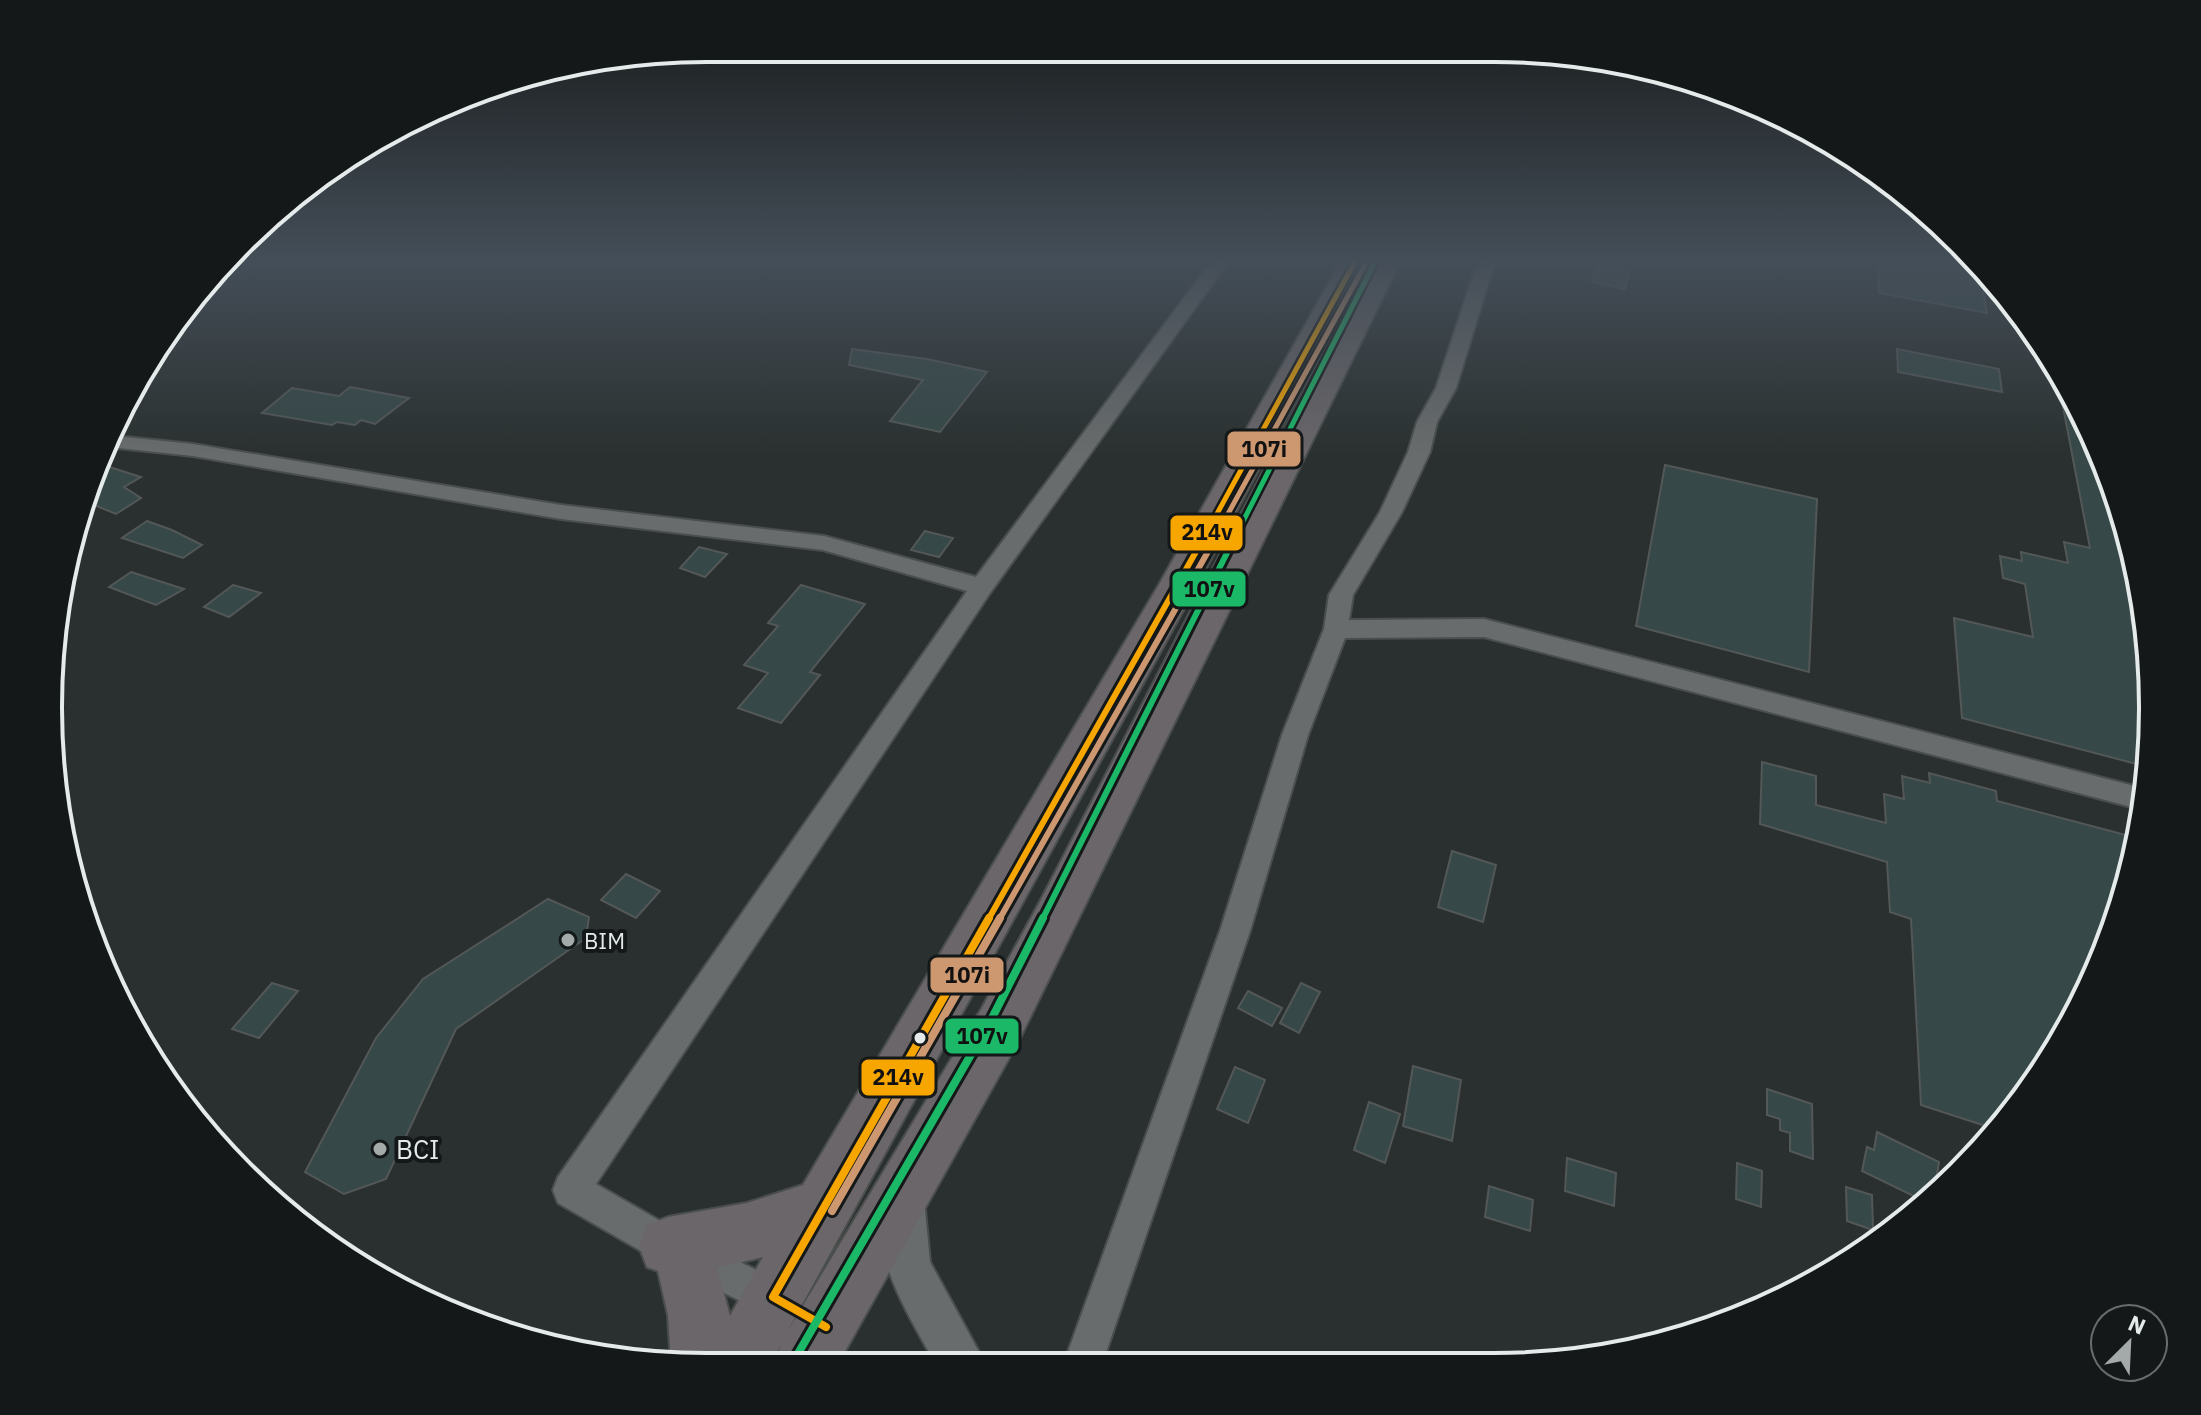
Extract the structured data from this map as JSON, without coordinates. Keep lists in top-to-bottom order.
{
  "places": ["BIM", "BCI"],
  "lines": ["transit line 214v", "transit line 107i", "transit line 107v"],
  "north": "top right"
}
